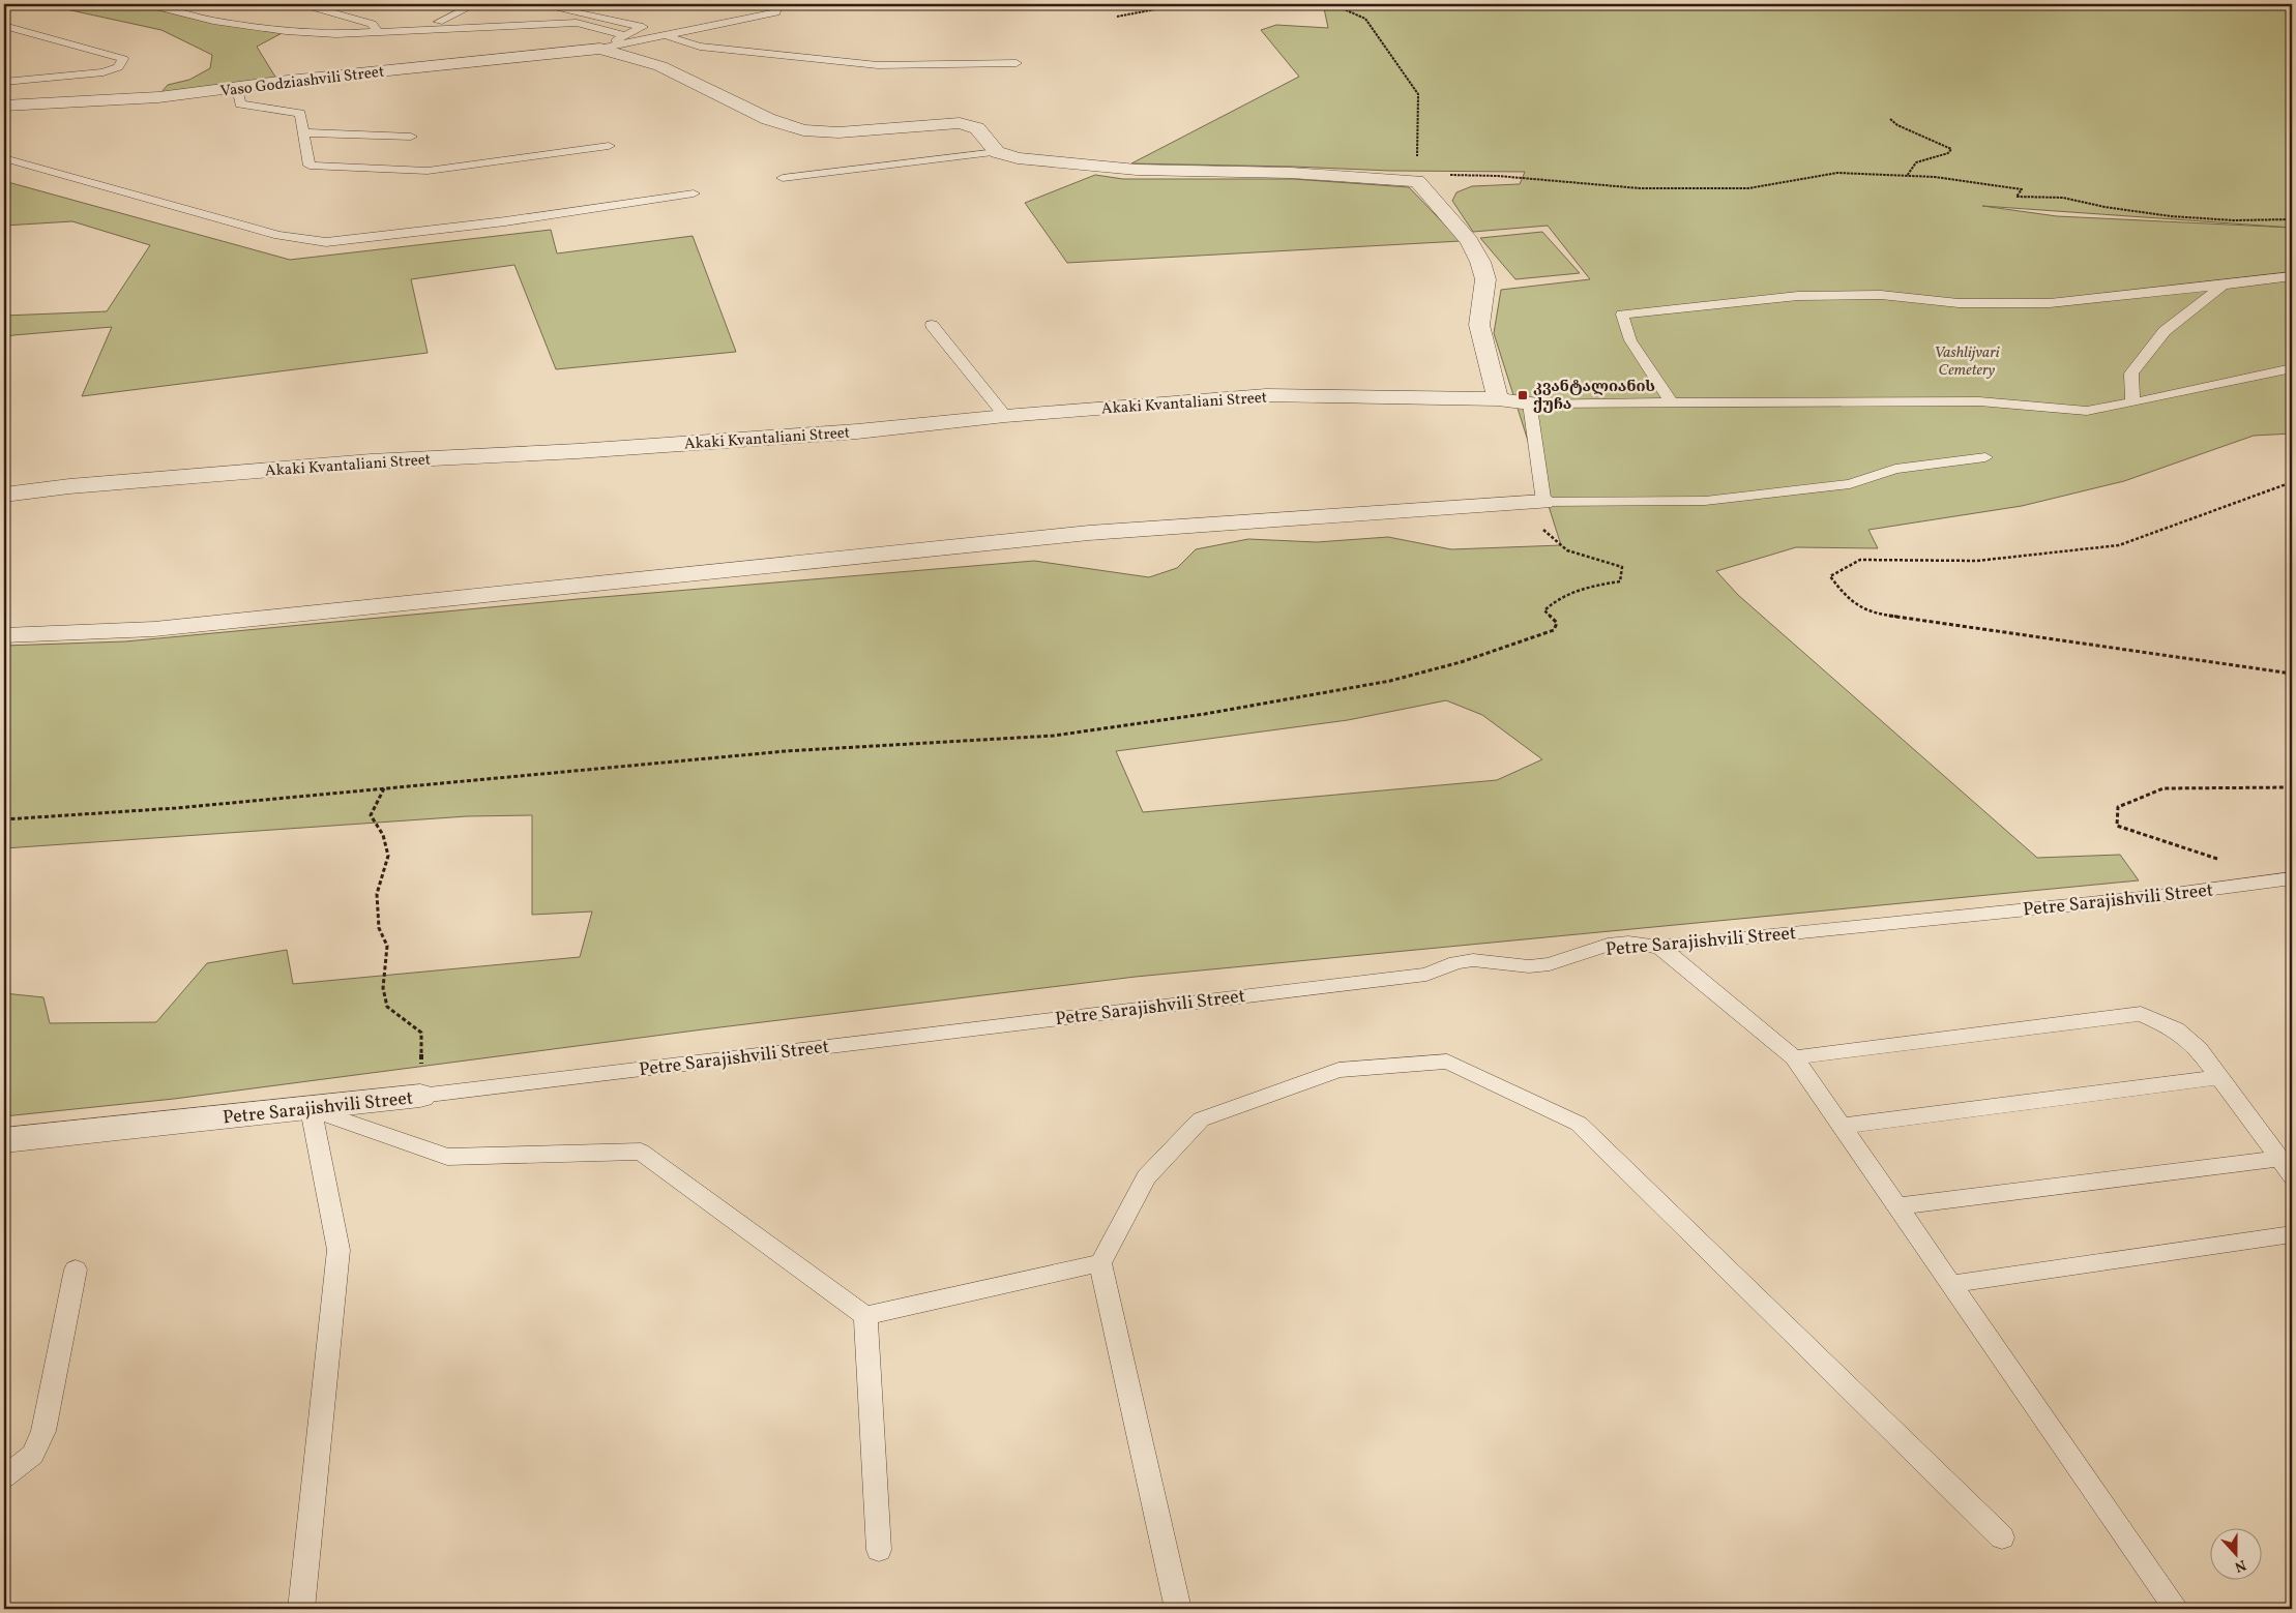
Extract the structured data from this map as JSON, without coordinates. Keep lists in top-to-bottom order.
{
  "streets": {
    "street": ["Vaso Godziashvili Street", "Akaki Kvantaliani Street", "Petre Sarajishvili Street"]
  },
  "parks": ["Vashlijvari Cemetery"],
  "places": {
    "transit": ["კვანტალიანის ქუჩა"]
  },
  "north": "bottom"
}
